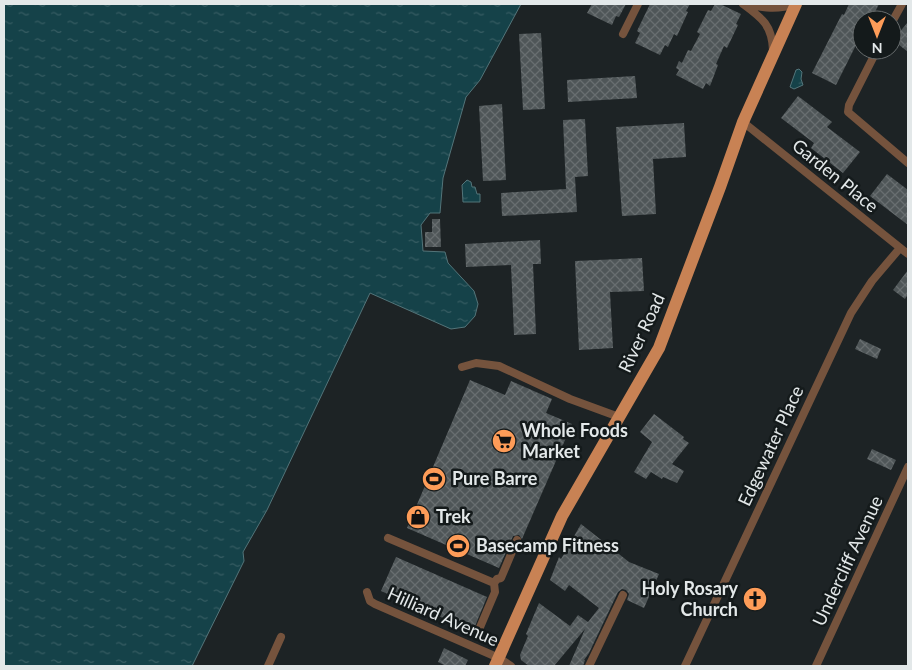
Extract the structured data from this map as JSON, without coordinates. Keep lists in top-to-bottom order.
{
  "streets": {
    "main road": ["River Road"],
    "street": [
      "Garden Place",
      "Edgewater Place",
      "Undercliff Avenue",
      "Hilliard Avenue"
    ]
  },
  "crossings": [
    ["Garden Place", "River Road"],
    ["Garden Place", "Edgewater Place"],
    ["River Road", "Hilliard Avenue"]
  ],
  "places": {
    "supermarket": ["Whole Foods Market"],
    "sports": ["Pure Barre", "Basecamp Fitness"],
    "shop": ["Trek"],
    "church": ["Holy Rosary Church"]
  },
  "north": "bottom"
}
